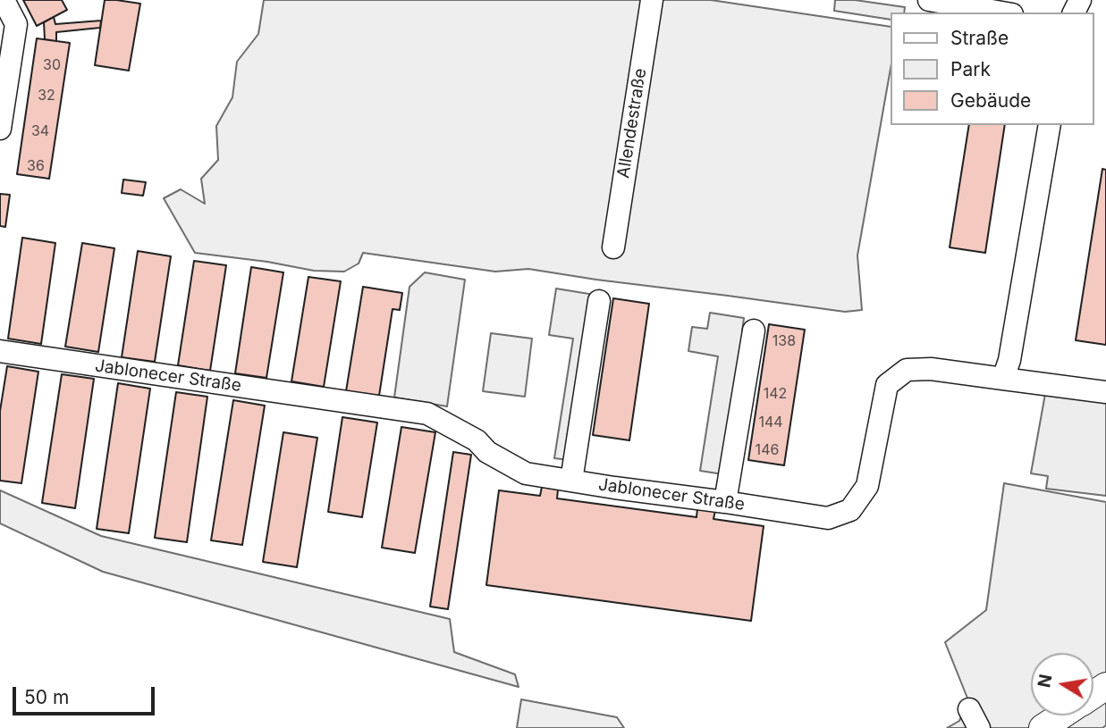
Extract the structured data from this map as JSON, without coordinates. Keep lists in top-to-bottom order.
{
  "streets": {
    "street": ["Allendestraße", "Jablonecer Straße"]
  },
  "house_numbers": [
    "30",
    "32",
    "34",
    "36",
    "138",
    "142",
    "144",
    "146"
  ],
  "legend": ["Straße", "Park", "Gebäude"],
  "scale_bar": "50 m",
  "north": "left"
}
